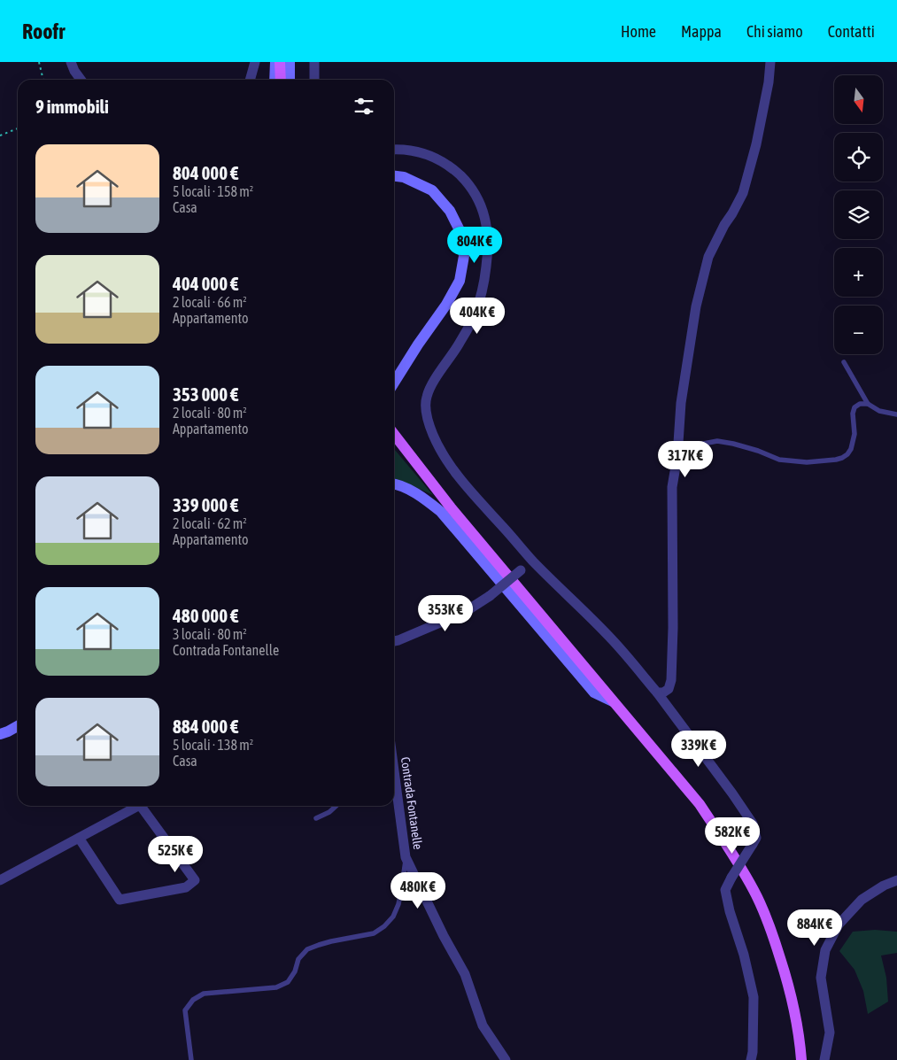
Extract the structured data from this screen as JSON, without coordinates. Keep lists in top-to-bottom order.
{
  "streets": {
    "street": ["Contrada Fontanelle"]
  },
  "north": "bottom",
  "page": {
    "header": "Roofr",
    "nav": [
      "Home",
      "Mappa",
      "Chi siamo",
      "Contatti"
    ],
    "map_buttons": ["+", "−"],
    "heading": "9 immobili",
    "list": [
      {
        "name": "804 000 €",
        "note": "5 locali · 158 m² · Casa"
      },
      {
        "name": "404 000 €",
        "note": "2 locali · 66 m² · Appartamento"
      },
      {
        "name": "353 000 €",
        "note": "2 locali · 80 m² · Appartamento"
      },
      {
        "name": "339 000 €",
        "note": "2 locali · 62 m² · Appartamento"
      },
      {
        "name": "480 000 €",
        "note": "3 locali · 80 m² · Contrada Fontanelle"
      },
      {
        "name": "884 000 €",
        "note": "5 locali · 138 m² · Casa"
      }
    ],
    "price": [
      "804K €",
      "404K €",
      "317K €",
      "353K €",
      "339K €",
      "582K €",
      "525K €",
      "480K €",
      "884K €"
    ]
  }
}
